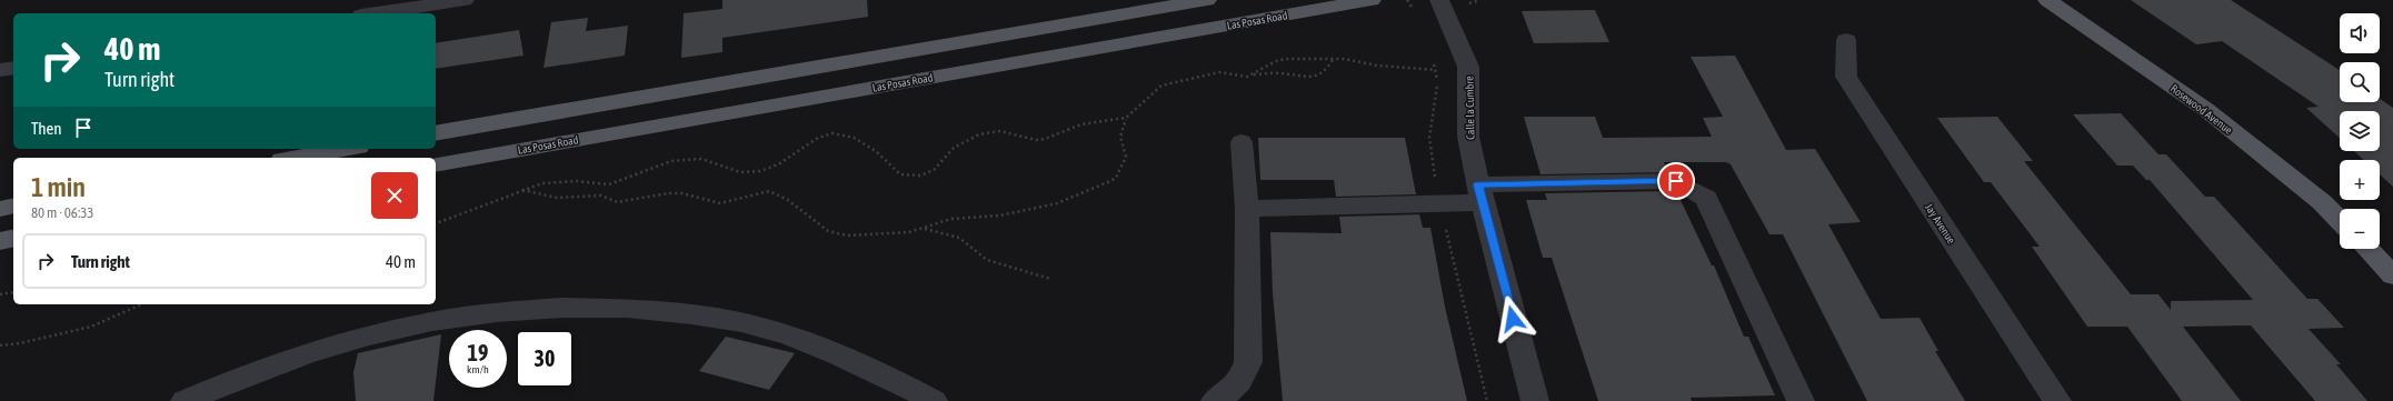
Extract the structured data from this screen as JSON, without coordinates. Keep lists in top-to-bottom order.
{
  "streets": {
    "main road": ["Las Posas Road", "Rosewood Avenue"],
    "street": ["Calle la Cumbre", "Jay Avenue"]
  },
  "page": {
    "map_buttons": ["+", "−"],
    "turn": ["40 m", "Turn right"],
    "then": "Then",
    "heading": ["1 min", "80 m · 06:33"],
    "list": [
      {
        "name": "Turn right",
        "value": "40 m"
      }
    ],
    "speed": "19 km/h",
    "limit": "30"
  }
}
